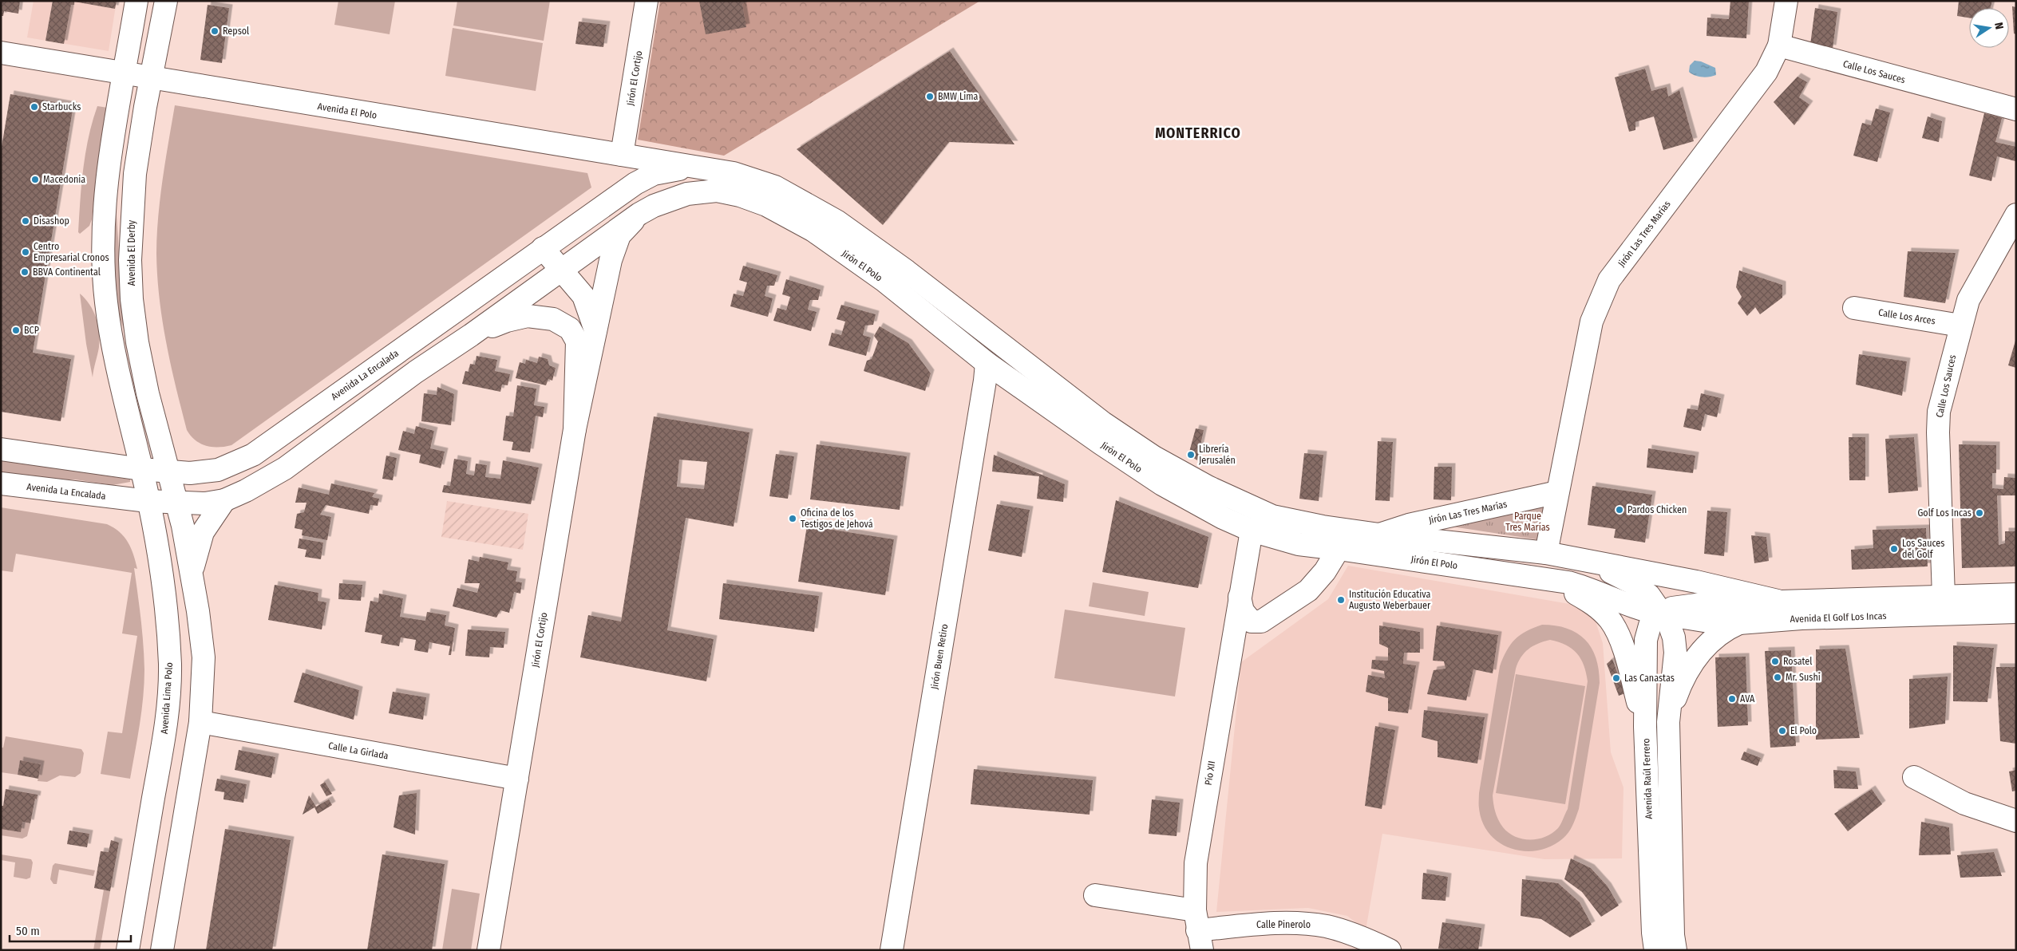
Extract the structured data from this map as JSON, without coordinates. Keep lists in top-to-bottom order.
{
  "streets": {
    "main road": [
      "Calle Los Sauces",
      "Jirón El Cortijo",
      "Avenida El Polo",
      "Jirón Las Tres Marías",
      "Avenida El Derby",
      "Jirón El Polo",
      "Calle Los Arces",
      "Avenida La Encalada",
      "Avenida El Golf Los Incas",
      "Jirón Buen Retiro",
      "Avenida Lima Polo",
      "Calle La Girlada",
      "Pío XII",
      "Avenida Raúl Ferrero",
      "Calle Pinerolo"
    ]
  },
  "crossings": [
    ["Calle Los Sauces", "Jirón Las Tres Marías"],
    ["Calle Los Sauces", "Calle Los Arces"],
    ["Calle Los Sauces", "Avenida El Golf Los Incas"],
    ["Jirón El Cortijo", "Avenida El Polo"],
    ["Jirón El Cortijo", "Jirón El Polo"],
    ["Jirón El Cortijo", "Avenida La Encalada"],
    ["Jirón El Cortijo", "Calle La Girlada"],
    ["Avenida El Polo", "Avenida El Derby"],
    ["Avenida El Polo", "Jirón El Polo"],
    ["Avenida El Polo", "Avenida La Encalada"],
    ["Jirón Las Tres Marías", "Jirón El Polo"],
    ["Avenida El Derby", "Avenida La Encalada"],
    ["Jirón El Polo", "Avenida La Encalada"],
    ["Jirón El Polo", "Avenida El Golf Los Incas"],
    ["Jirón El Polo", "Jirón Buen Retiro"],
    ["Jirón El Polo", "Pío XII"],
    ["Jirón El Polo", "Avenida Raúl Ferrero"],
    ["Avenida La Encalada", "Avenida Lima Polo"],
    ["Avenida El Golf Los Incas", "Avenida Raúl Ferrero"],
    ["Pío XII", "Calle Pinerolo"]
  ],
  "districts": ["MONTERRICO"],
  "parks": ["Parque Tres Marías"],
  "places": [
    "Repsol",
    "BMW Lima",
    "Starbucks",
    "Macedonia",
    "Disashop",
    "Centro Empresarial Cronos",
    "BBVA Continental",
    "BCP",
    "Librería Jerusalén",
    "Pardos Chicken",
    "Golf Los Incas",
    "Oficina de los Testigos de Jehová",
    "Los Sauces del Golf",
    "Institución Educativa Augusto Weberbauer",
    "Rosatel",
    "Mr. Sushi",
    "Las Canastas",
    "AVA",
    "El Polo"
  ],
  "scale_bar": "50 m",
  "north": "right"
}
